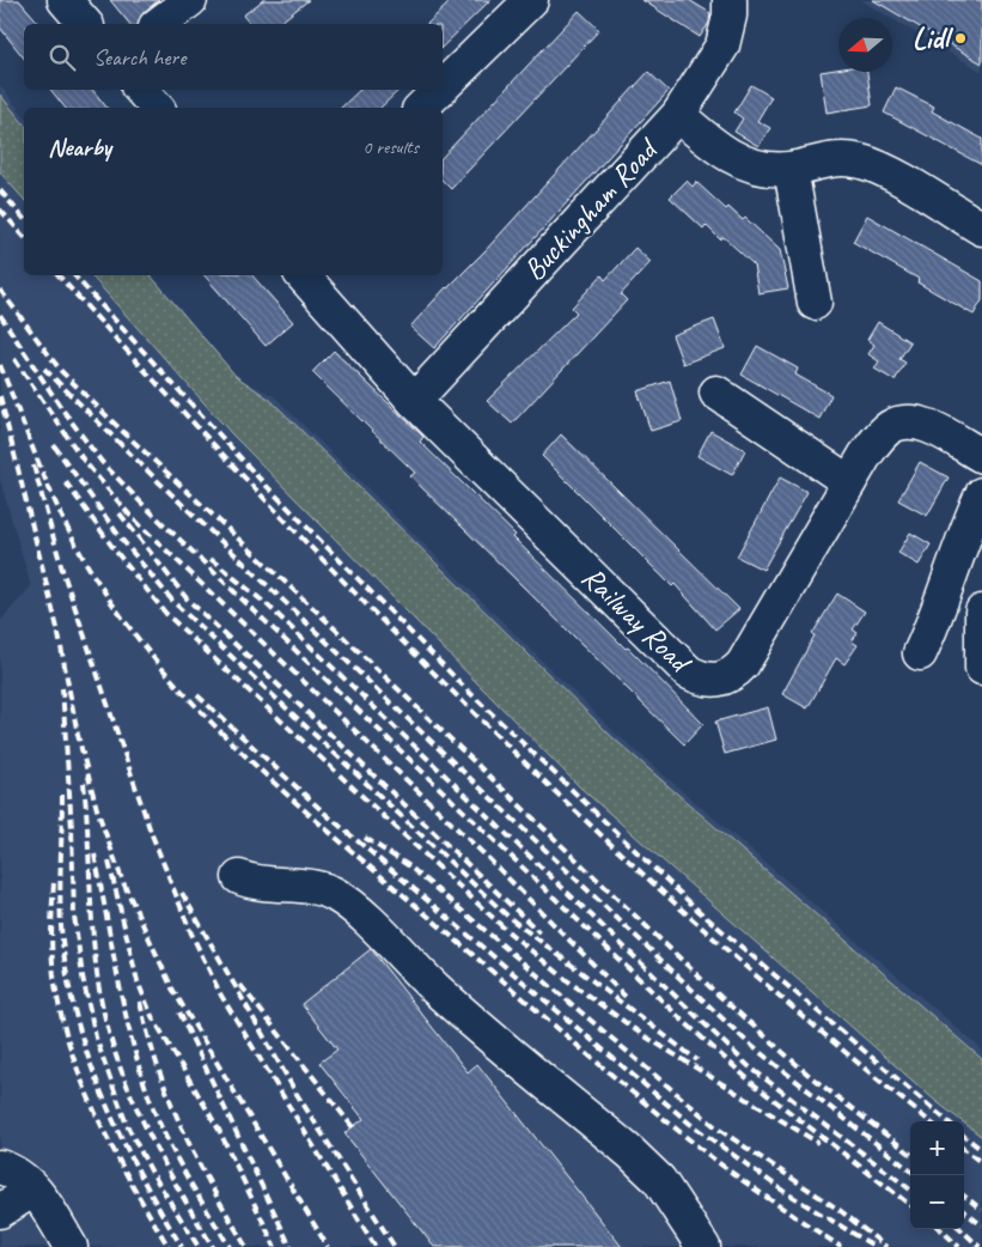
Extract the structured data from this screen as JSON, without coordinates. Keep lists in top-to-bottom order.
{
  "streets": {
    "street": ["Buckingham Road", "Railway Road"]
  },
  "crossings": [
    ["Buckingham Road", "Railway Road"]
  ],
  "places": ["Lidl"],
  "north": "left",
  "page": {
    "search": "Search here",
    "heading": ["Nearby", "0 results"],
    "map_buttons": ["+", "−"]
  }
}
